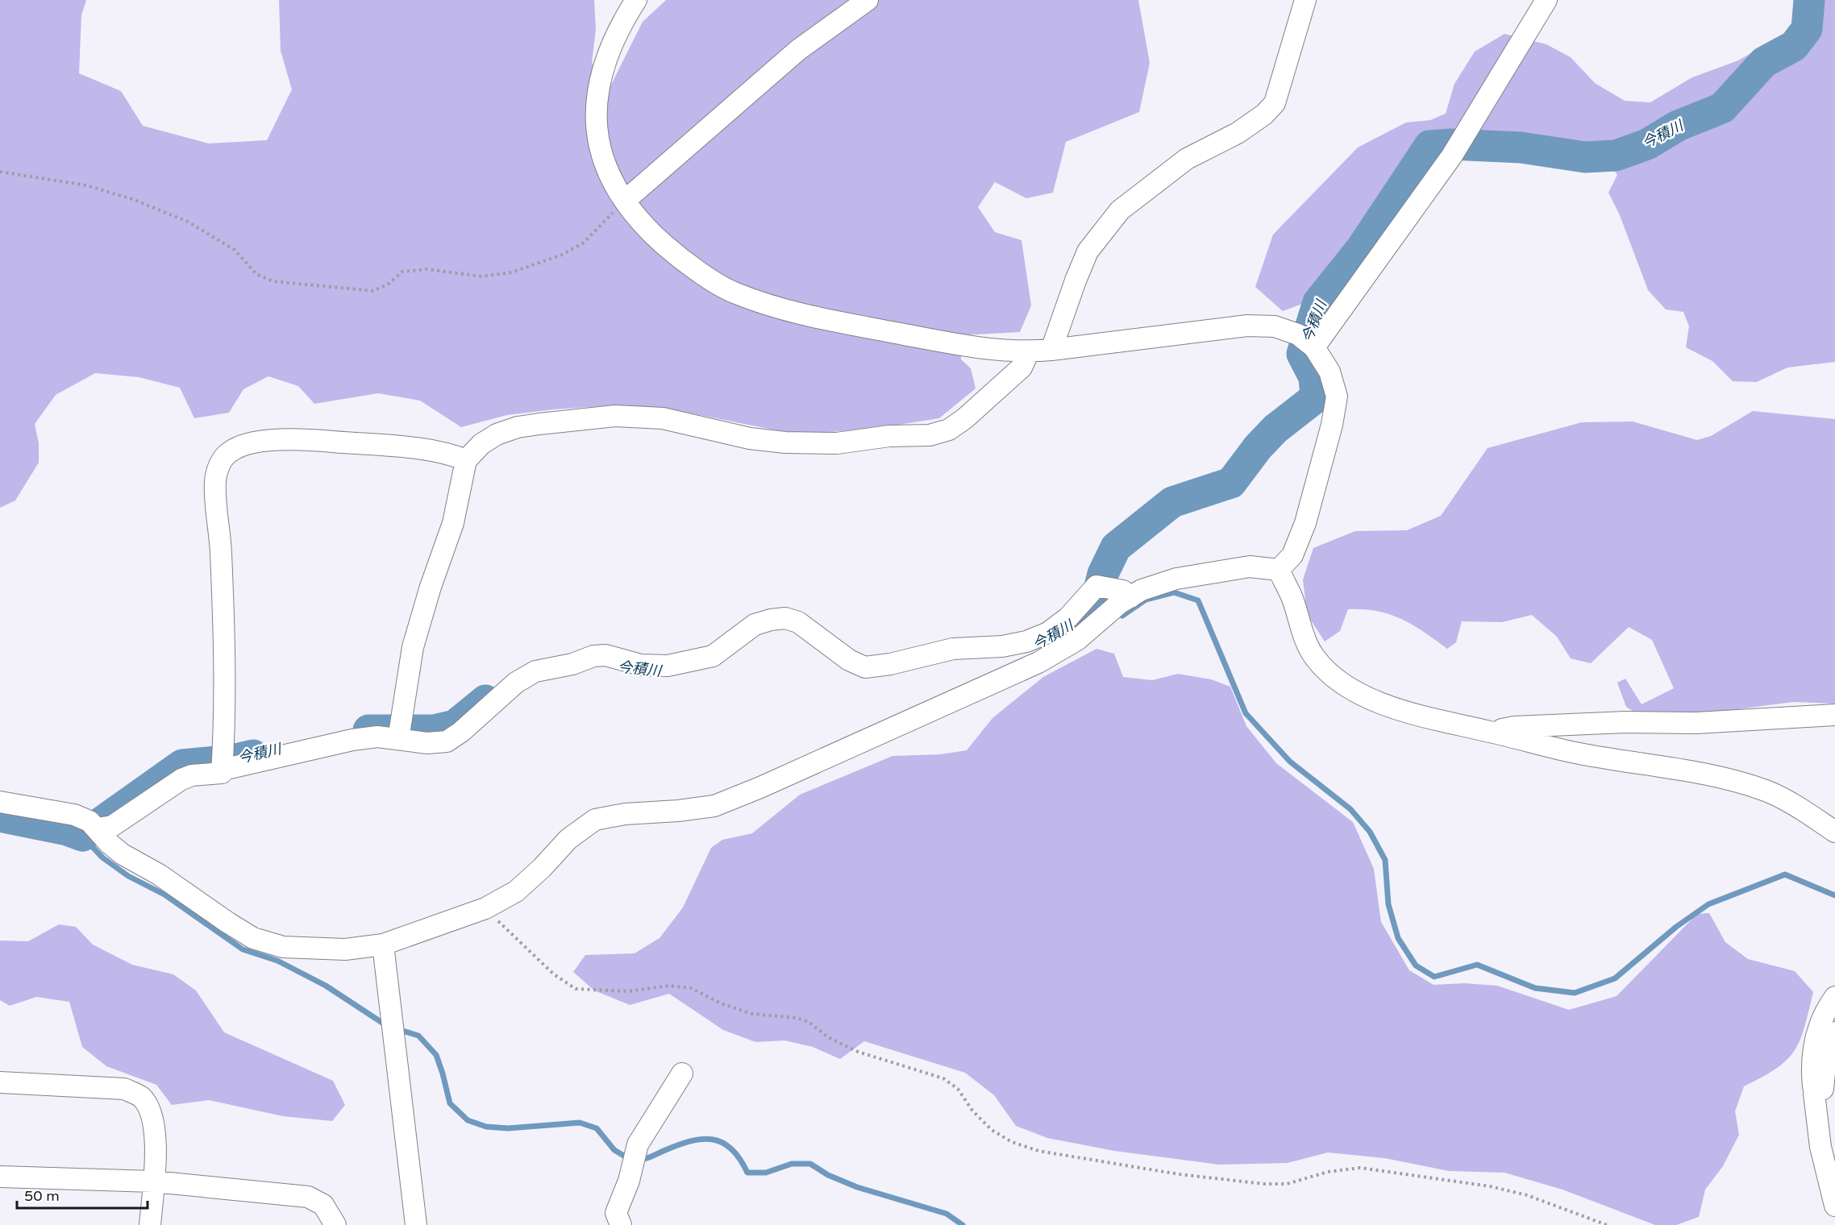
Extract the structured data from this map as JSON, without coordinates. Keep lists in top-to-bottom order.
{
  "water": ["今積川"],
  "scale_bar": "50 m"
}
